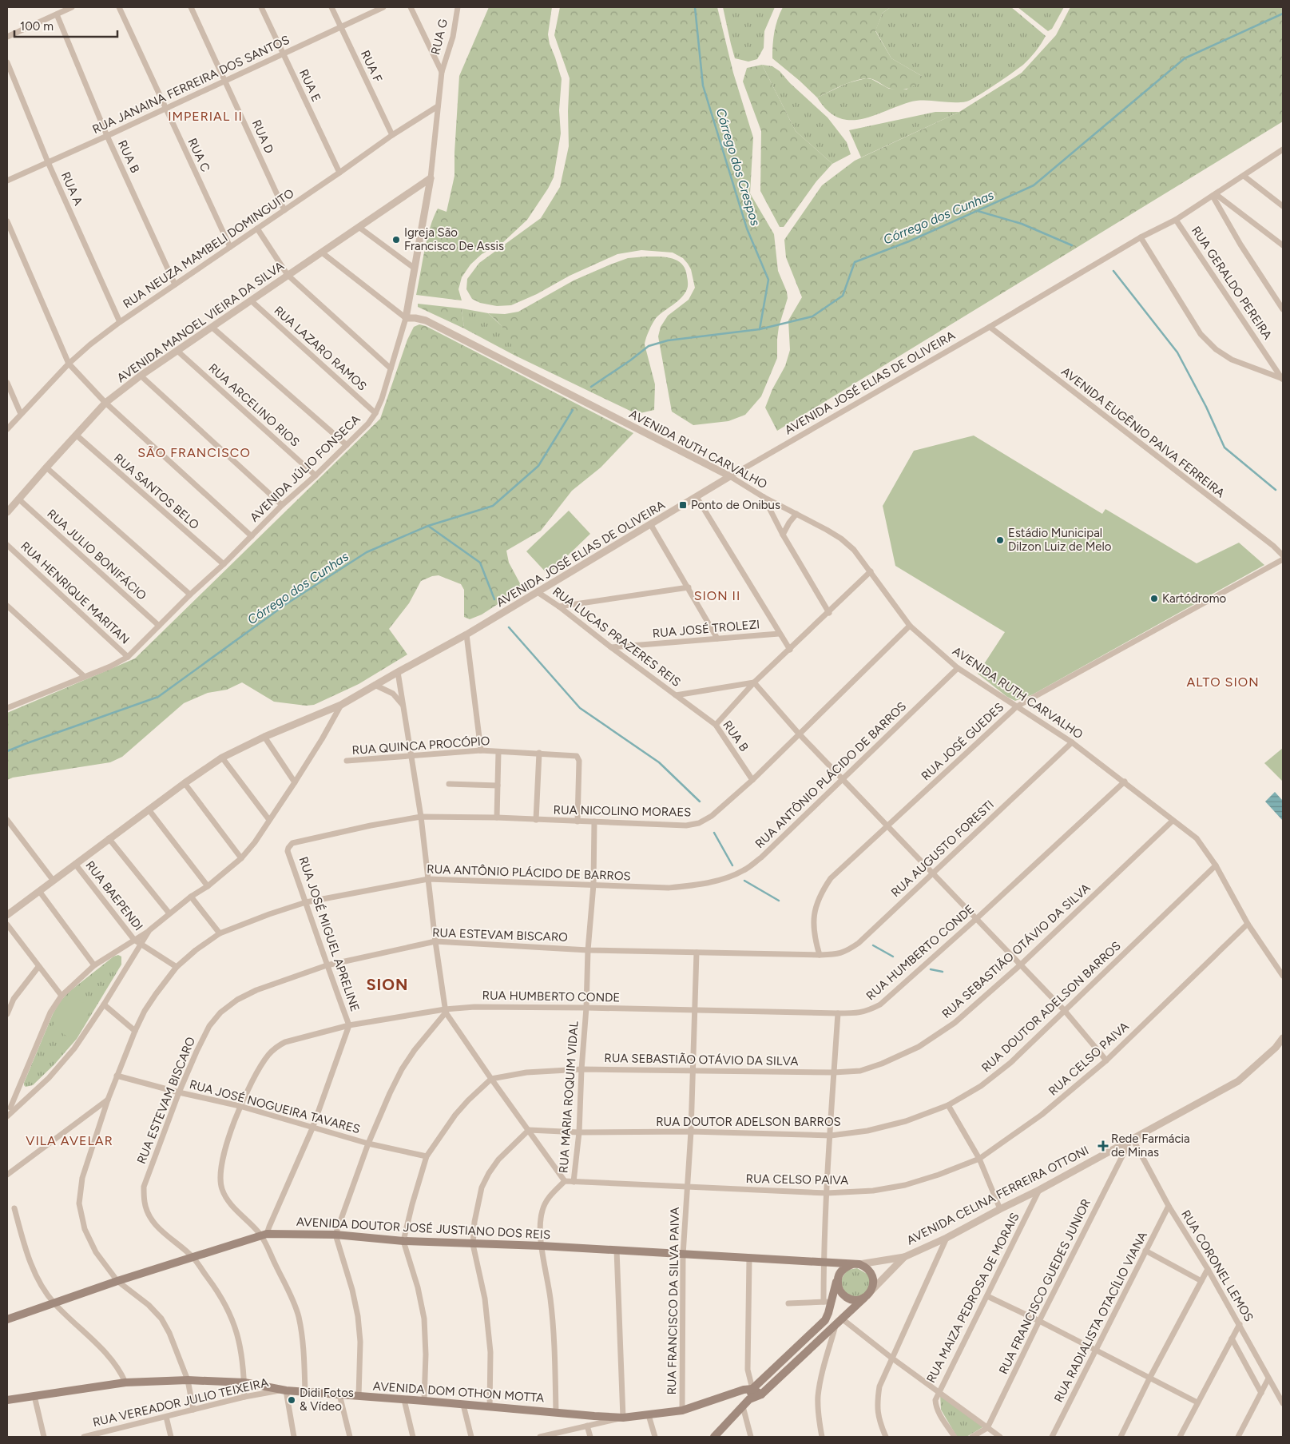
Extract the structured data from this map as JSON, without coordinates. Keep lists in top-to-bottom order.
{
  "streets": {
    "main road": ["AVENIDA CELINA FERREIRA OTTONI", "AVENIDA DOUTOR JOSÉ JUSTIANO DOS REIS", "AVENIDA DOM OTHON MOTTA"],
    "street": [
      "RUA G",
      "RUA F",
      "RUA JANAINA FERREIRA DOS SANTOS",
      "RUA E",
      "RUA D",
      "RUA C",
      "RUA B",
      "RUA A",
      "RUA NEUZA MAMBELI DOMINGUITO",
      "RUA GERALDO PEREIRA",
      "AVENIDA MANOEL VIEIRA DA SILVA",
      "RUA LAZARO RAMOS",
      "AVENIDA JOSÉ ELIAS DE OLIVEIRA",
      "RUA ARCELINO RIOS",
      "AVENIDA EUGÊNIO PAIVA FERREIRA",
      "AVENIDA RUTH CARVALHO",
      "AVENIDA JÚLIO FONSECA",
      "RUA SANTOS BELO",
      "RUA JULIO BONIFÁCIO",
      "RUA HENRIQUE MARITAN",
      "RUA JOSÉ TROLEZI",
      "RUA LUCAS PRAZERES REIS",
      "RUA JOSÉ GUEDES",
      "RUA QUINCA PROCÓPIO",
      "RUA ANTÔNIO PLÁCIDO DE BARROS",
      "RUA NICOLINO MORAES",
      "RUA AUGUSTO FORESTI",
      "RUA BAEPENDI",
      "RUA JOSÉ MIGUEL APRELINE",
      "RUA ESTEVAM BISCARO",
      "RUA SEBASTIÃO OTÁVIO DA SILVA",
      "RUA HUMBERTO CONDE",
      "RUA DOUTOR ADELSON BARROS",
      "RUA CELSO PAIVA",
      "RUA MARIA ROQUIM VIDAL",
      "RUA JOSÉ NOGUEIRA TAVARES",
      "RUA CORONEL LEMOS",
      "RUA FRANCISCO GUEDES JUNIOR",
      "RUA MAIZA PEDROSA DE MORAIS",
      "RUA FRANCISCO DA SILVA PAIVA",
      "RUA RADIALISTA OTACÍLIO VIANA",
      "RUA VEREADOR JULIO TEIXEIRA"
    ]
  },
  "crossings": [
    ["RUA G", "AVENIDA JÚLIO FONSECA"],
    ["RUA F", "RUA JANAINA FERREIRA DOS SANTOS"],
    ["RUA F", "RUA NEUZA MAMBELI DOMINGUITO"],
    ["RUA JANAINA FERREIRA DOS SANTOS", "RUA E"],
    ["RUA JANAINA FERREIRA DOS SANTOS", "RUA D"],
    ["RUA JANAINA FERREIRA DOS SANTOS", "RUA C"],
    ["RUA JANAINA FERREIRA DOS SANTOS", "RUA B"],
    ["RUA JANAINA FERREIRA DOS SANTOS", "RUA A"],
    ["RUA E", "RUA NEUZA MAMBELI DOMINGUITO"],
    ["RUA D", "RUA NEUZA MAMBELI DOMINGUITO"],
    ["RUA C", "RUA NEUZA MAMBELI DOMINGUITO"],
    ["RUA B", "RUA NEUZA MAMBELI DOMINGUITO"],
    ["RUA B", "RUA LUCAS PRAZERES REIS"],
    ["RUA B", "RUA NICOLINO MORAES"],
    ["RUA A", "RUA NEUZA MAMBELI DOMINGUITO"],
    ["RUA NEUZA MAMBELI DOMINGUITO", "AVENIDA JÚLIO FONSECA"],
    ["RUA GERALDO PEREIRA", "AVENIDA JOSÉ ELIAS DE OLIVEIRA"],
    ["AVENIDA MANOEL VIEIRA DA SILVA", "RUA LAZARO RAMOS"],
    ["AVENIDA MANOEL VIEIRA DA SILVA", "RUA ARCELINO RIOS"],
    ["AVENIDA MANOEL VIEIRA DA SILVA", "AVENIDA JÚLIO FONSECA"],
    ["AVENIDA MANOEL VIEIRA DA SILVA", "RUA SANTOS BELO"],
    ["AVENIDA MANOEL VIEIRA DA SILVA", "RUA JULIO BONIFÁCIO"],
    ["RUA LAZARO RAMOS", "AVENIDA JÚLIO FONSECA"],
    ["AVENIDA JOSÉ ELIAS DE OLIVEIRA", "AVENIDA EUGÊNIO PAIVA FERREIRA"],
    ["AVENIDA JOSÉ ELIAS DE OLIVEIRA", "AVENIDA RUTH CARVALHO"],
    ["AVENIDA JOSÉ ELIAS DE OLIVEIRA", "RUA LUCAS PRAZERES REIS"],
    ["AVENIDA JOSÉ ELIAS DE OLIVEIRA", "RUA BAEPENDI"],
    ["RUA ARCELINO RIOS", "AVENIDA JÚLIO FONSECA"],
    ["AVENIDA RUTH CARVALHO", "AVENIDA JÚLIO FONSECA"],
    ["AVENIDA RUTH CARVALHO", "RUA JOSÉ GUEDES"],
    ["AVENIDA RUTH CARVALHO", "RUA ANTÔNIO PLÁCIDO DE BARROS"],
    ["AVENIDA RUTH CARVALHO", "RUA NICOLINO MORAES"],
    ["AVENIDA RUTH CARVALHO", "RUA AUGUSTO FORESTI"],
    ["AVENIDA RUTH CARVALHO", "RUA SEBASTIÃO OTÁVIO DA SILVA"],
    ["AVENIDA RUTH CARVALHO", "RUA HUMBERTO CONDE"],
    ["AVENIDA RUTH CARVALHO", "RUA DOUTOR ADELSON BARROS"],
    ["AVENIDA RUTH CARVALHO", "RUA CELSO PAIVA"],
    ["AVENIDA JÚLIO FONSECA", "RUA SANTOS BELO"],
    ["AVENIDA JÚLIO FONSECA", "RUA JULIO BONIFÁCIO"],
    ["AVENIDA JÚLIO FONSECA", "RUA HENRIQUE MARITAN"],
    ["RUA JOSÉ TROLEZI", "RUA LUCAS PRAZERES REIS"],
    ["RUA JOSÉ GUEDES", "RUA AUGUSTO FORESTI"],
    ["RUA JOSÉ GUEDES", "RUA ESTEVAM BISCARO"],
    ["RUA QUINCA PROCÓPIO", "RUA NICOLINO MORAES"],
    ["RUA ANTÔNIO PLÁCIDO DE BARROS", "RUA BAEPENDI"],
    ["RUA ANTÔNIO PLÁCIDO DE BARROS", "RUA JOSÉ MIGUEL APRELINE"],
    ["RUA ANTÔNIO PLÁCIDO DE BARROS", "RUA MARIA ROQUIM VIDAL"],
    ["RUA ANTÔNIO PLÁCIDO DE BARROS", "RUA JOSÉ NOGUEIRA TAVARES"],
    ["RUA ANTÔNIO PLÁCIDO DE BARROS", "AVENIDA DOUTOR JOSÉ JUSTIANO DOS REIS"],
    ["RUA ANTÔNIO PLÁCIDO DE BARROS", "AVENIDA DOM OTHON MOTTA"],
    ["RUA ANTÔNIO PLÁCIDO DE BARROS", "RUA VEREADOR JULIO TEIXEIRA"],
    ["RUA NICOLINO MORAES", "RUA JOSÉ MIGUEL APRELINE"],
    ["RUA NICOLINO MORAES", "RUA MARIA ROQUIM VIDAL"],
    ["RUA AUGUSTO FORESTI", "RUA ESTEVAM BISCARO"],
    ["RUA JOSÉ MIGUEL APRELINE", "RUA ESTEVAM BISCARO"],
    ["RUA JOSÉ MIGUEL APRELINE", "RUA HUMBERTO CONDE"],
    ["RUA ESTEVAM BISCARO", "RUA MARIA ROQUIM VIDAL"],
    ["RUA ESTEVAM BISCARO", "RUA JOSÉ NOGUEIRA TAVARES"],
    ["RUA ESTEVAM BISCARO", "AVENIDA DOUTOR JOSÉ JUSTIANO DOS REIS"],
    ["RUA ESTEVAM BISCARO", "RUA FRANCISCO DA SILVA PAIVA"],
    ["RUA ESTEVAM BISCARO", "AVENIDA DOM OTHON MOTTA"],
    ["RUA ESTEVAM BISCARO", "RUA VEREADOR JULIO TEIXEIRA"],
    ["RUA SEBASTIÃO OTÁVIO DA SILVA", "RUA MARIA ROQUIM VIDAL"],
    ["RUA SEBASTIÃO OTÁVIO DA SILVA", "RUA FRANCISCO DA SILVA PAIVA"],
    ["RUA HUMBERTO CONDE", "RUA MARIA ROQUIM VIDAL"],
    ["RUA HUMBERTO CONDE", "RUA JOSÉ NOGUEIRA TAVARES"],
    ["RUA HUMBERTO CONDE", "AVENIDA DOUTOR JOSÉ JUSTIANO DOS REIS"],
    ["RUA HUMBERTO CONDE", "RUA FRANCISCO DA SILVA PAIVA"],
    ["RUA HUMBERTO CONDE", "AVENIDA DOM OTHON MOTTA"],
    ["RUA DOUTOR ADELSON BARROS", "RUA MARIA ROQUIM VIDAL"],
    ["RUA DOUTOR ADELSON BARROS", "RUA FRANCISCO DA SILVA PAIVA"],
    ["RUA CELSO PAIVA", "RUA MARIA ROQUIM VIDAL"],
    ["RUA CELSO PAIVA", "RUA FRANCISCO DA SILVA PAIVA"],
    ["AVENIDA CELINA FERREIRA OTTONI", "AVENIDA DOUTOR JOSÉ JUSTIANO DOS REIS"],
    ["AVENIDA CELINA FERREIRA OTTONI", "RUA CORONEL LEMOS"],
    ["AVENIDA CELINA FERREIRA OTTONI", "RUA FRANCISCO GUEDES JUNIOR"],
    ["AVENIDA CELINA FERREIRA OTTONI", "RUA MAIZA PEDROSA DE MORAIS"],
    ["AVENIDA DOUTOR JOSÉ JUSTIANO DOS REIS", "RUA FRANCISCO DA SILVA PAIVA"],
    ["RUA CORONEL LEMOS", "RUA FRANCISCO GUEDES JUNIOR"],
    ["RUA CORONEL LEMOS", "RUA RADIALISTA OTACÍLIO VIANA"],
    ["RUA FRANCISCO DA SILVA PAIVA", "AVENIDA DOM OTHON MOTTA"],
    ["AVENIDA DOM OTHON MOTTA", "RUA VEREADOR JULIO TEIXEIRA"]
  ],
  "districts": [
    "IMPERIAL II",
    "SÃO FRANCISCO",
    "SION II",
    "ALTO SION",
    "SION",
    "VILA AVELAR"
  ],
  "water": ["Córrego dos Crespos", "Córrego dos Cunhas"],
  "places": {
    "other": [
      "Igreja São Francisco De Assis",
      "Estádio Municipal Dilzon Luiz de Melo",
      "Kartódromo",
      "Didi Fotos & Vídeo"
    ],
    "transit": ["Ponto de Onibus"],
    "health": ["Rede Farmácia de Minas"]
  },
  "scale_bar": "100 m"
}
